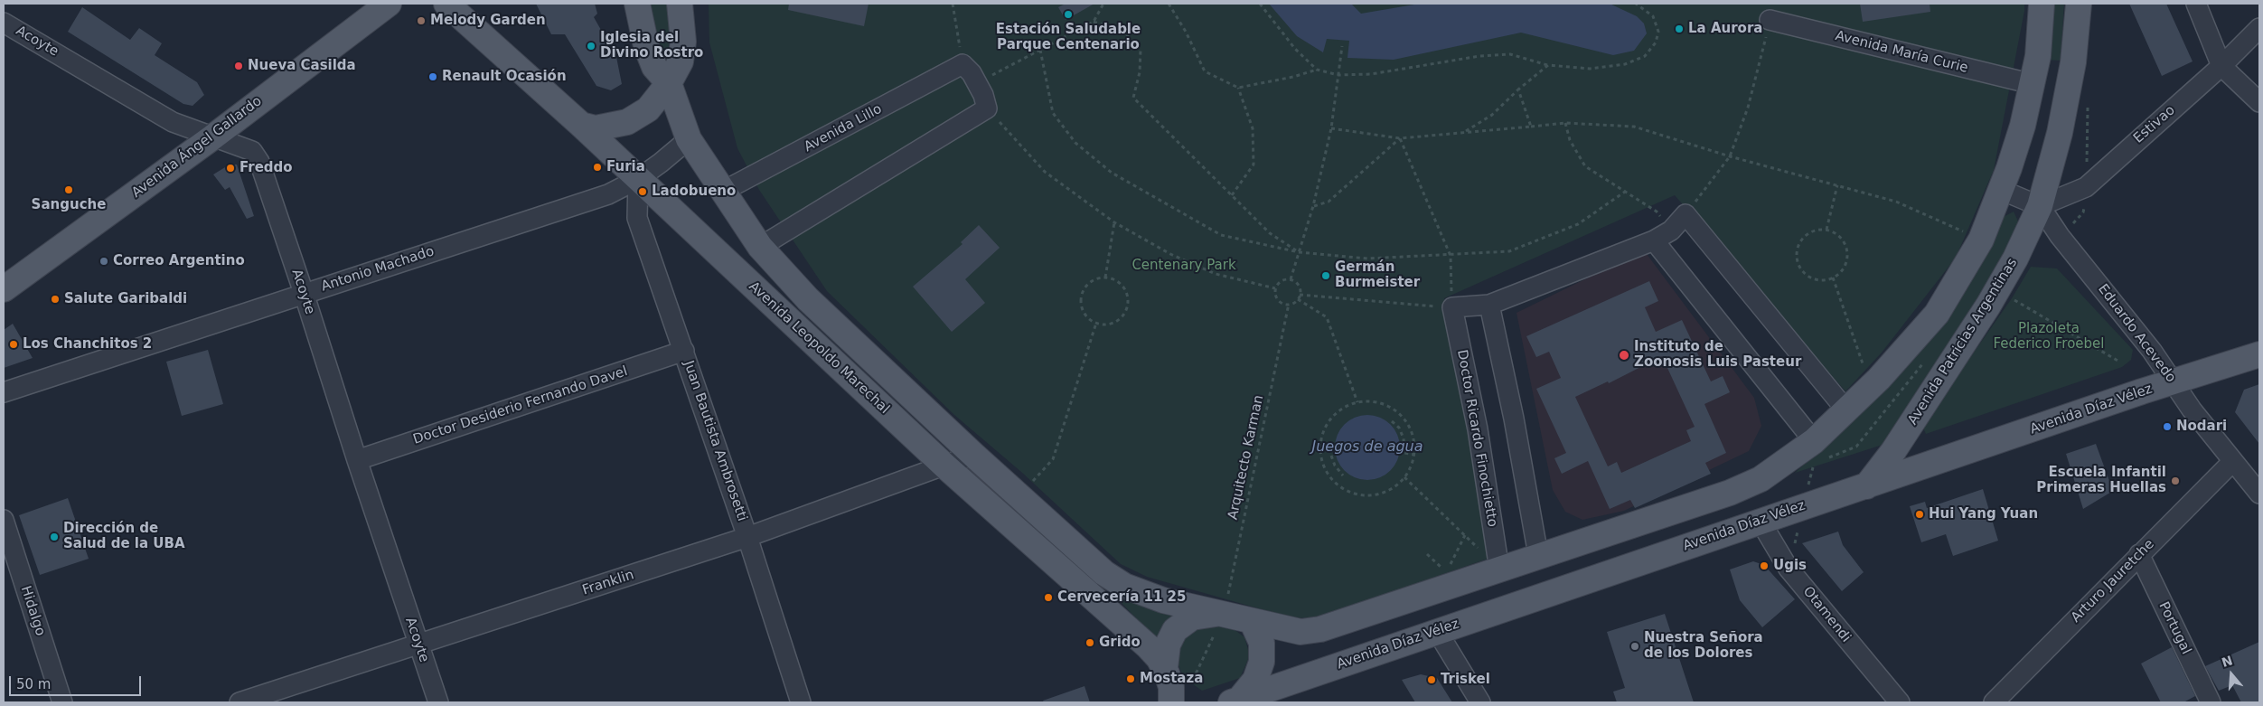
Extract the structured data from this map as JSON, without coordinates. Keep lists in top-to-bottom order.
{
  "streets": {
    "main road": [
      "Avenida Ángel Gallardo",
      "Avenida Patricias Argentinas",
      "Avenida Leopoldo Marechal",
      "Avenida Díaz Vélez"
    ],
    "street": [
      "Acoyte",
      "Avenida María Curie",
      "Estivao",
      "Avenida Lillo",
      "Antonio Machado",
      "Eduardo Acevedo",
      "Doctor Desiderio Fernando Davel",
      "Doctor Ricardo Finochietto",
      "Juan Bautista Ambrosetti",
      "Arturo Jauretche",
      "Franklin",
      "Hidalgo",
      "Otamendi",
      "Portugal"
    ],
    "path": ["Arquitecto Karman"]
  },
  "crossings": [
    ["Acoyte", "Avenida Ángel Gallardo"],
    ["Acoyte", "Antonio Machado"],
    ["Acoyte", "Doctor Desiderio Fernando Davel"],
    ["Acoyte", "Franklin"],
    ["Estivao", "Eduardo Acevedo"],
    ["Estivao", "Avenida Patricias Argentinas"],
    ["Avenida Lillo", "Avenida Leopoldo Marechal"],
    ["Antonio Machado", "Avenida Leopoldo Marechal"],
    ["Antonio Machado", "Juan Bautista Ambrosetti"],
    ["Eduardo Acevedo", "Avenida Patricias Argentinas"],
    ["Eduardo Acevedo", "Avenida Díaz Vélez"],
    ["Eduardo Acevedo", "Arturo Jauretche"],
    ["Avenida Patricias Argentinas", "Avenida Díaz Vélez"],
    ["Avenida Leopoldo Marechal", "Juan Bautista Ambrosetti"],
    ["Avenida Leopoldo Marechal", "Arquitecto Karman"],
    ["Avenida Leopoldo Marechal", "Franklin"],
    ["Doctor Desiderio Fernando Davel", "Juan Bautista Ambrosetti"],
    ["Avenida Díaz Vélez", "Otamendi"],
    ["Juan Bautista Ambrosetti", "Franklin"],
    ["Arturo Jauretche", "Portugal"]
  ],
  "water": ["Juegos de agua"],
  "parks": ["Centenary Park", "Plazoleta Federico Froebel"],
  "places": [
    "Estación Saludable Parque Centenario",
    "Melody Garden",
    "La Aurora",
    "Iglesia del Divino Rostro",
    "Nueva Casilda",
    "Renault Ocasión",
    "Furia",
    "Freddo",
    "Sanguche",
    "Ladobueno",
    "Correo Argentino",
    "Germán Burmeister",
    "Salute Garibaldi",
    "Los Chanchitos 2",
    "Instituto de Zoonosis Luis Pasteur",
    "Nodari",
    "Escuela Infantil Primeras Huellas",
    "Hui Yang Yuan",
    "Dirección de Salud de la UBA",
    "Ugis",
    "Cervecería 11 25",
    "Grido",
    "Nuestra Señora de los Dolores",
    "Mostaza",
    "Triskel"
  ],
  "scale_bar": "50 m",
  "north": "top"
}
